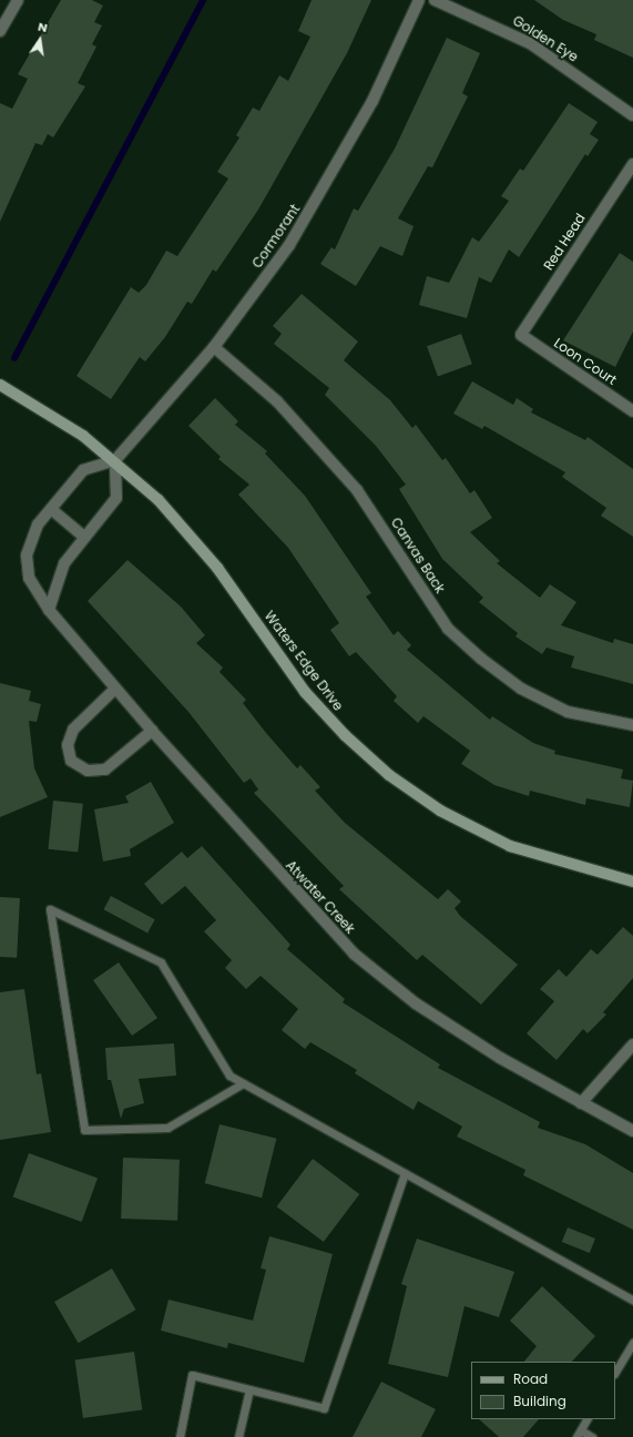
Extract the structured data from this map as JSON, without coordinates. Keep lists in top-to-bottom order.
{
  "streets": {
    "street": [
      "Golden Eye",
      "Cormorant",
      "Red Head",
      "Loon Court",
      "Canvas Back",
      "Waters Edge Drive",
      "Atwater Creek"
    ]
  },
  "crossings": [
    ["Cormorant", "Canvas Back"],
    ["Cormorant", "Waters Edge Drive"],
    ["Cormorant", "Atwater Creek"],
    ["Red Head", "Loon Court"],
    ["Waters Edge Drive", "Atwater Creek"]
  ],
  "legend": ["Road", "Building"],
  "north": "top"
}
